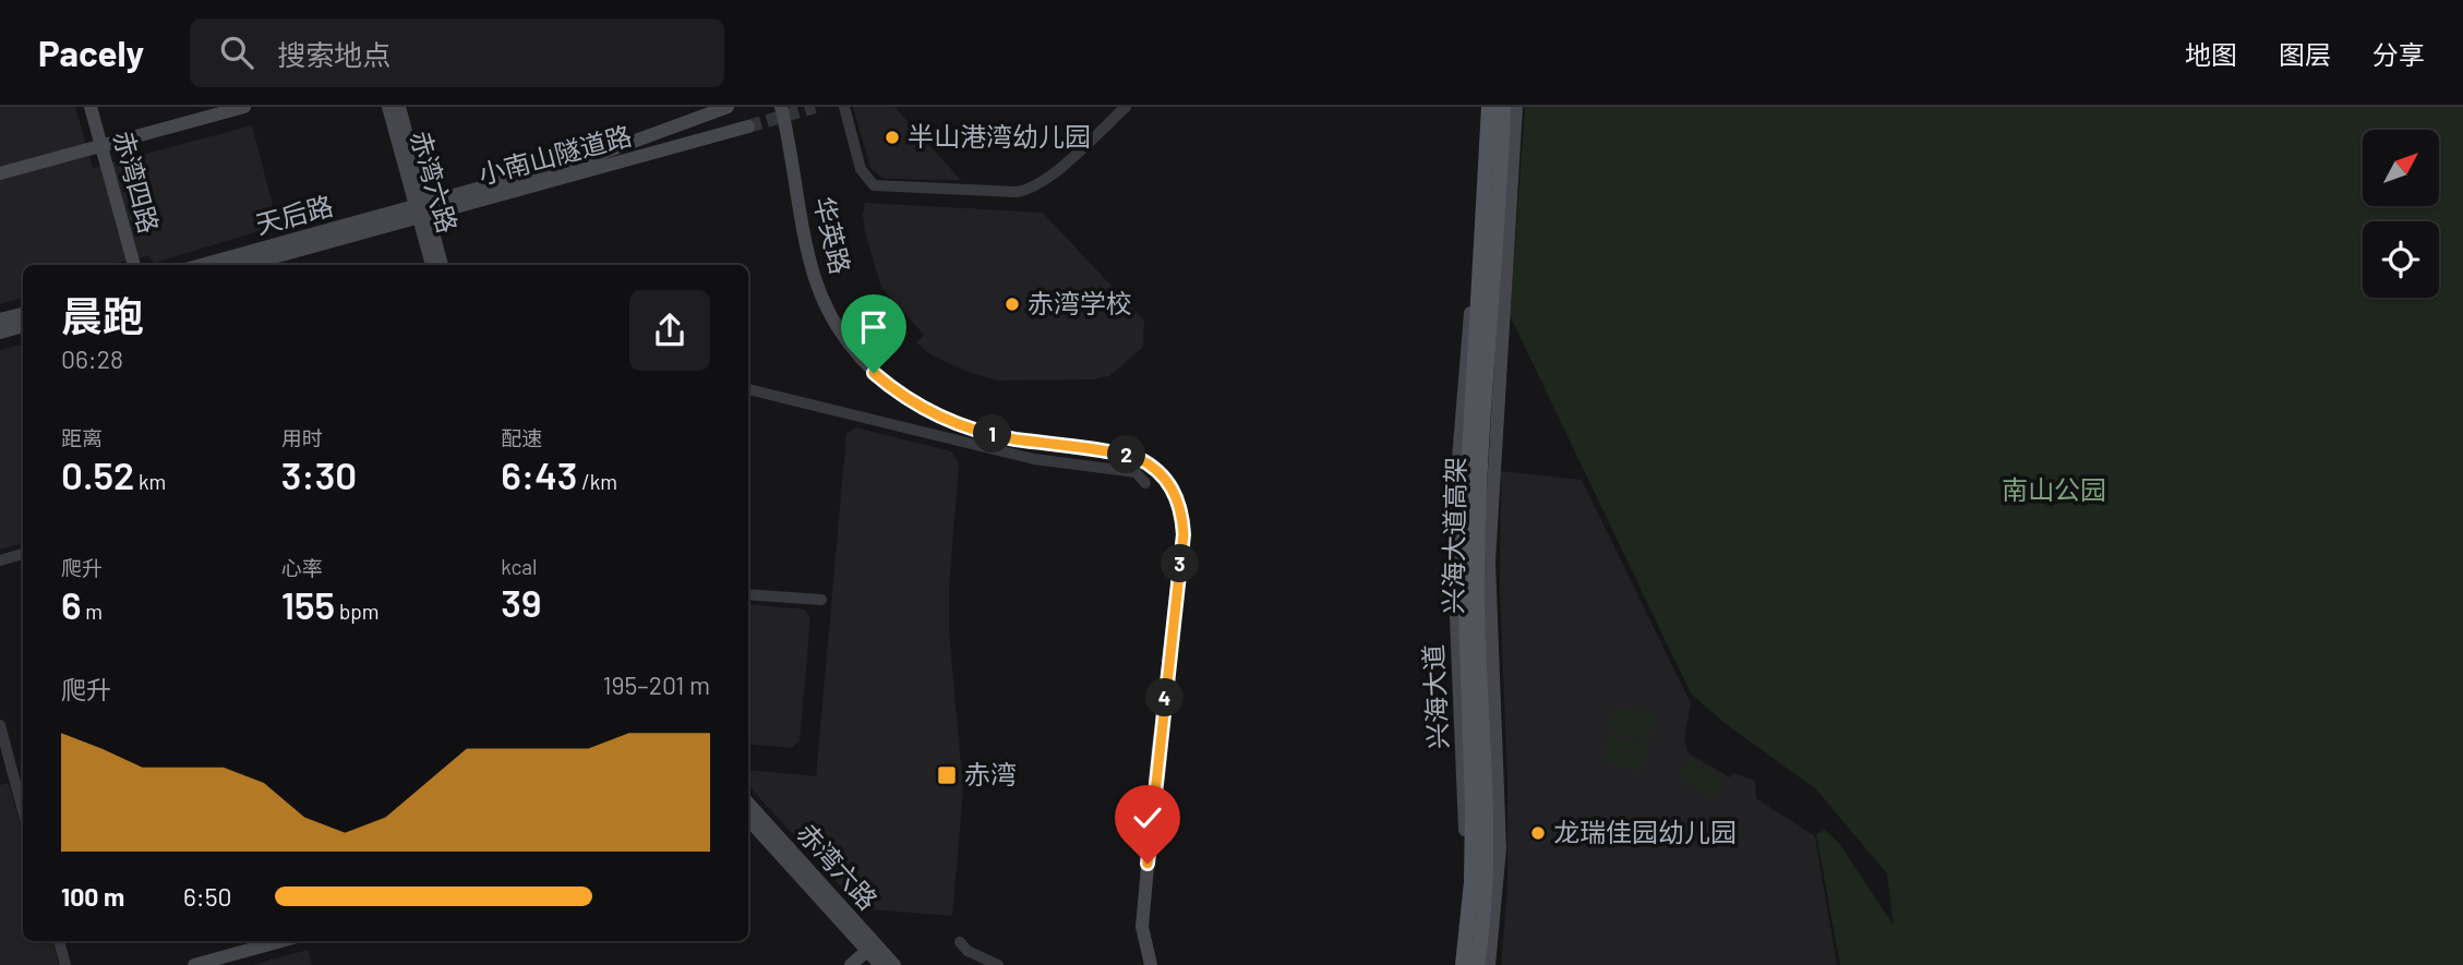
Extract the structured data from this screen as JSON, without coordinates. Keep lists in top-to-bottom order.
{
  "streets": {
    "main road": ["兴海大道高架"],
    "street": [
      "小南山隧道路",
      "赤湾四路",
      "赤湾六路",
      "天后路",
      "华英路",
      "兴海大道"
    ]
  },
  "crossings": [
    ["小南山隧道路", "赤湾六路"],
    ["小南山隧道路", "天后路"],
    ["赤湾六路", "天后路"],
    ["兴海大道高架", "兴海大道"]
  ],
  "parks": ["南山公园"],
  "places": {
    "other": ["半山港湾幼儿园", "赤湾学校", "龙瑞佳园幼儿园"],
    "transit": ["赤湾"]
  },
  "north": "top right",
  "page": {
    "header": "Pacely",
    "search": "搜索地点",
    "nav": ["地图", "图层", "分享"],
    "heading": ["晨跑", "06:28"],
    "stats": [
      ["距离", "0.52 km"],
      ["用时", "3:30"],
      ["配速", "6:43 /km"],
      ["爬升", "6 m"],
      ["心率", "155 bpm"],
      ["kcal", "39"]
    ],
    "pins": [
      "1",
      "2",
      "3",
      "4"
    ],
    "chart": ["爬升", "195–201 m"],
    "list": [
      {
        "name": "100 m",
        "note": "6:50"
      }
    ]
  }
}
